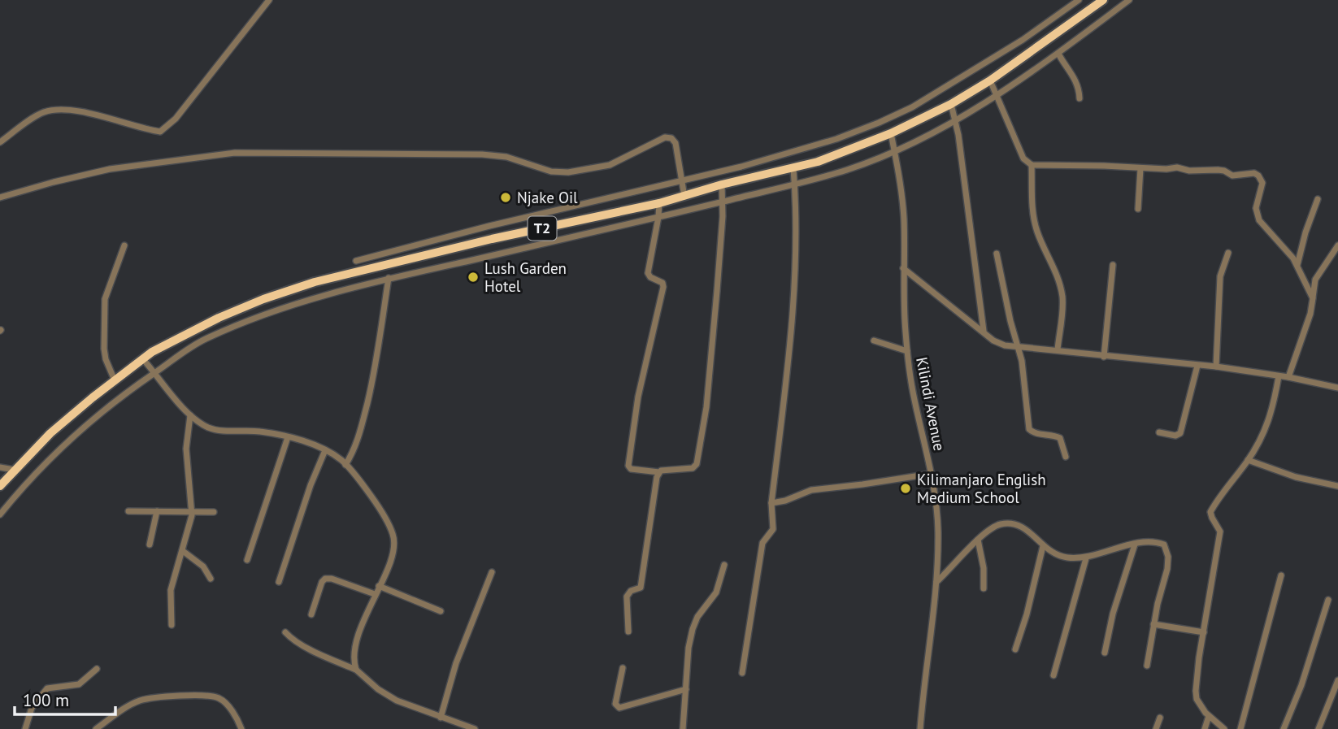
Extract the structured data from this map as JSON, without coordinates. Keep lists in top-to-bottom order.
{
  "streets": {
    "highway": ["T2"],
    "street": ["Kilindi Avenue"]
  },
  "crossings": [
    ["T2", "Kilindi Avenue"]
  ],
  "places": ["Njake Oil", "Lush Garden Hotel", "Kilimanjaro English Medium School"],
  "scale_bar": "100 m"
}
